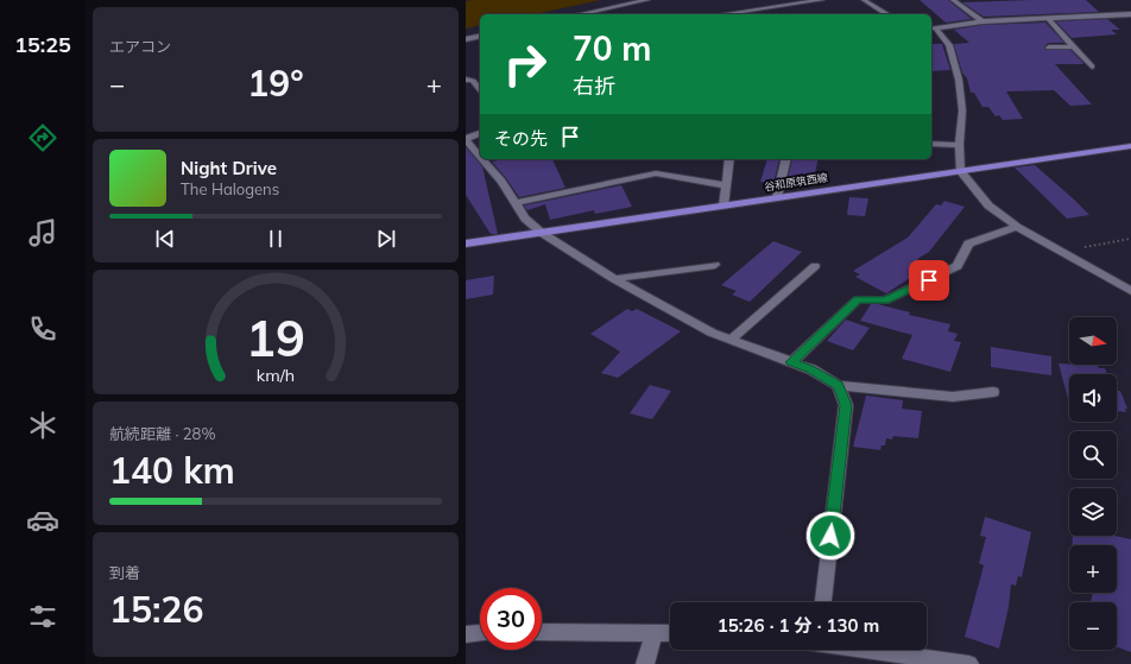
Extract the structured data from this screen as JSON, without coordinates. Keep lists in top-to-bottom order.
{
  "streets": {
    "main road": ["谷和原筑西線"]
  },
  "north": "right",
  "page": {
    "tabs": "15:25",
    "tile": [
      "エアコン",
      ["航続距離 · 28%", "140 km"],
      ["到着", "15:26"]
    ],
    "turn": ["70 m", "右折"],
    "heat": ["−", "19°", "+"],
    "then": "その先",
    "song": ["Night Drive", "The Halogens"],
    "map_buttons": ["+", "−"],
    "limit": "30",
    "trip": "15:26 · 1 分 · 130 m",
    "gauge": ["19", "km/h"]
  }
}
